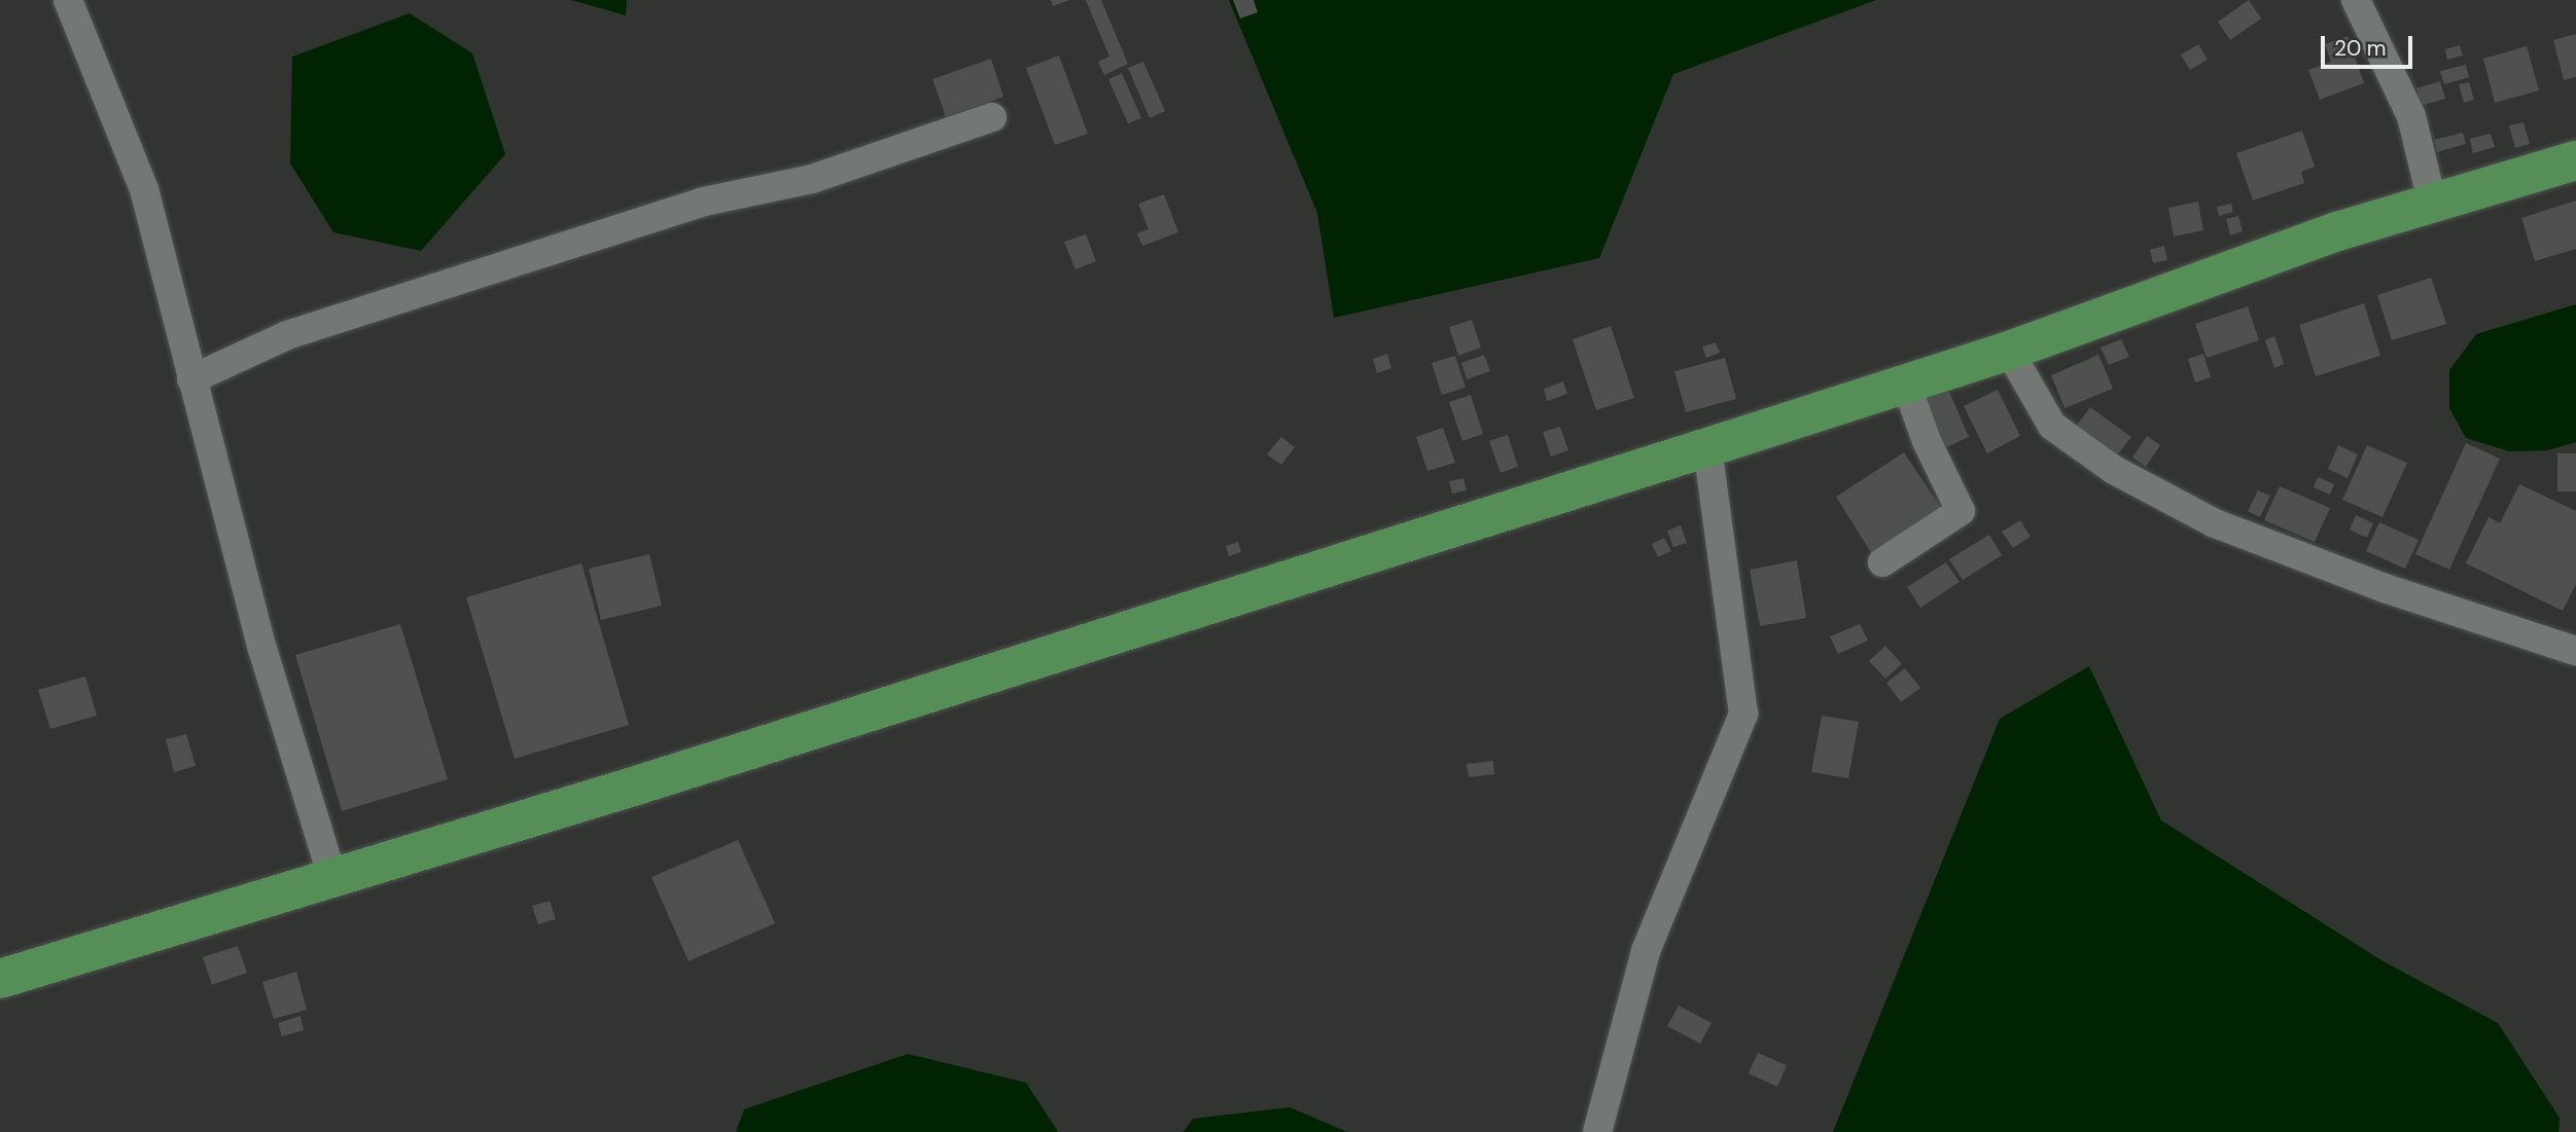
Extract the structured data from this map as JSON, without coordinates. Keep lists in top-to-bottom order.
{
  "scale_bar": "20 m"
}
